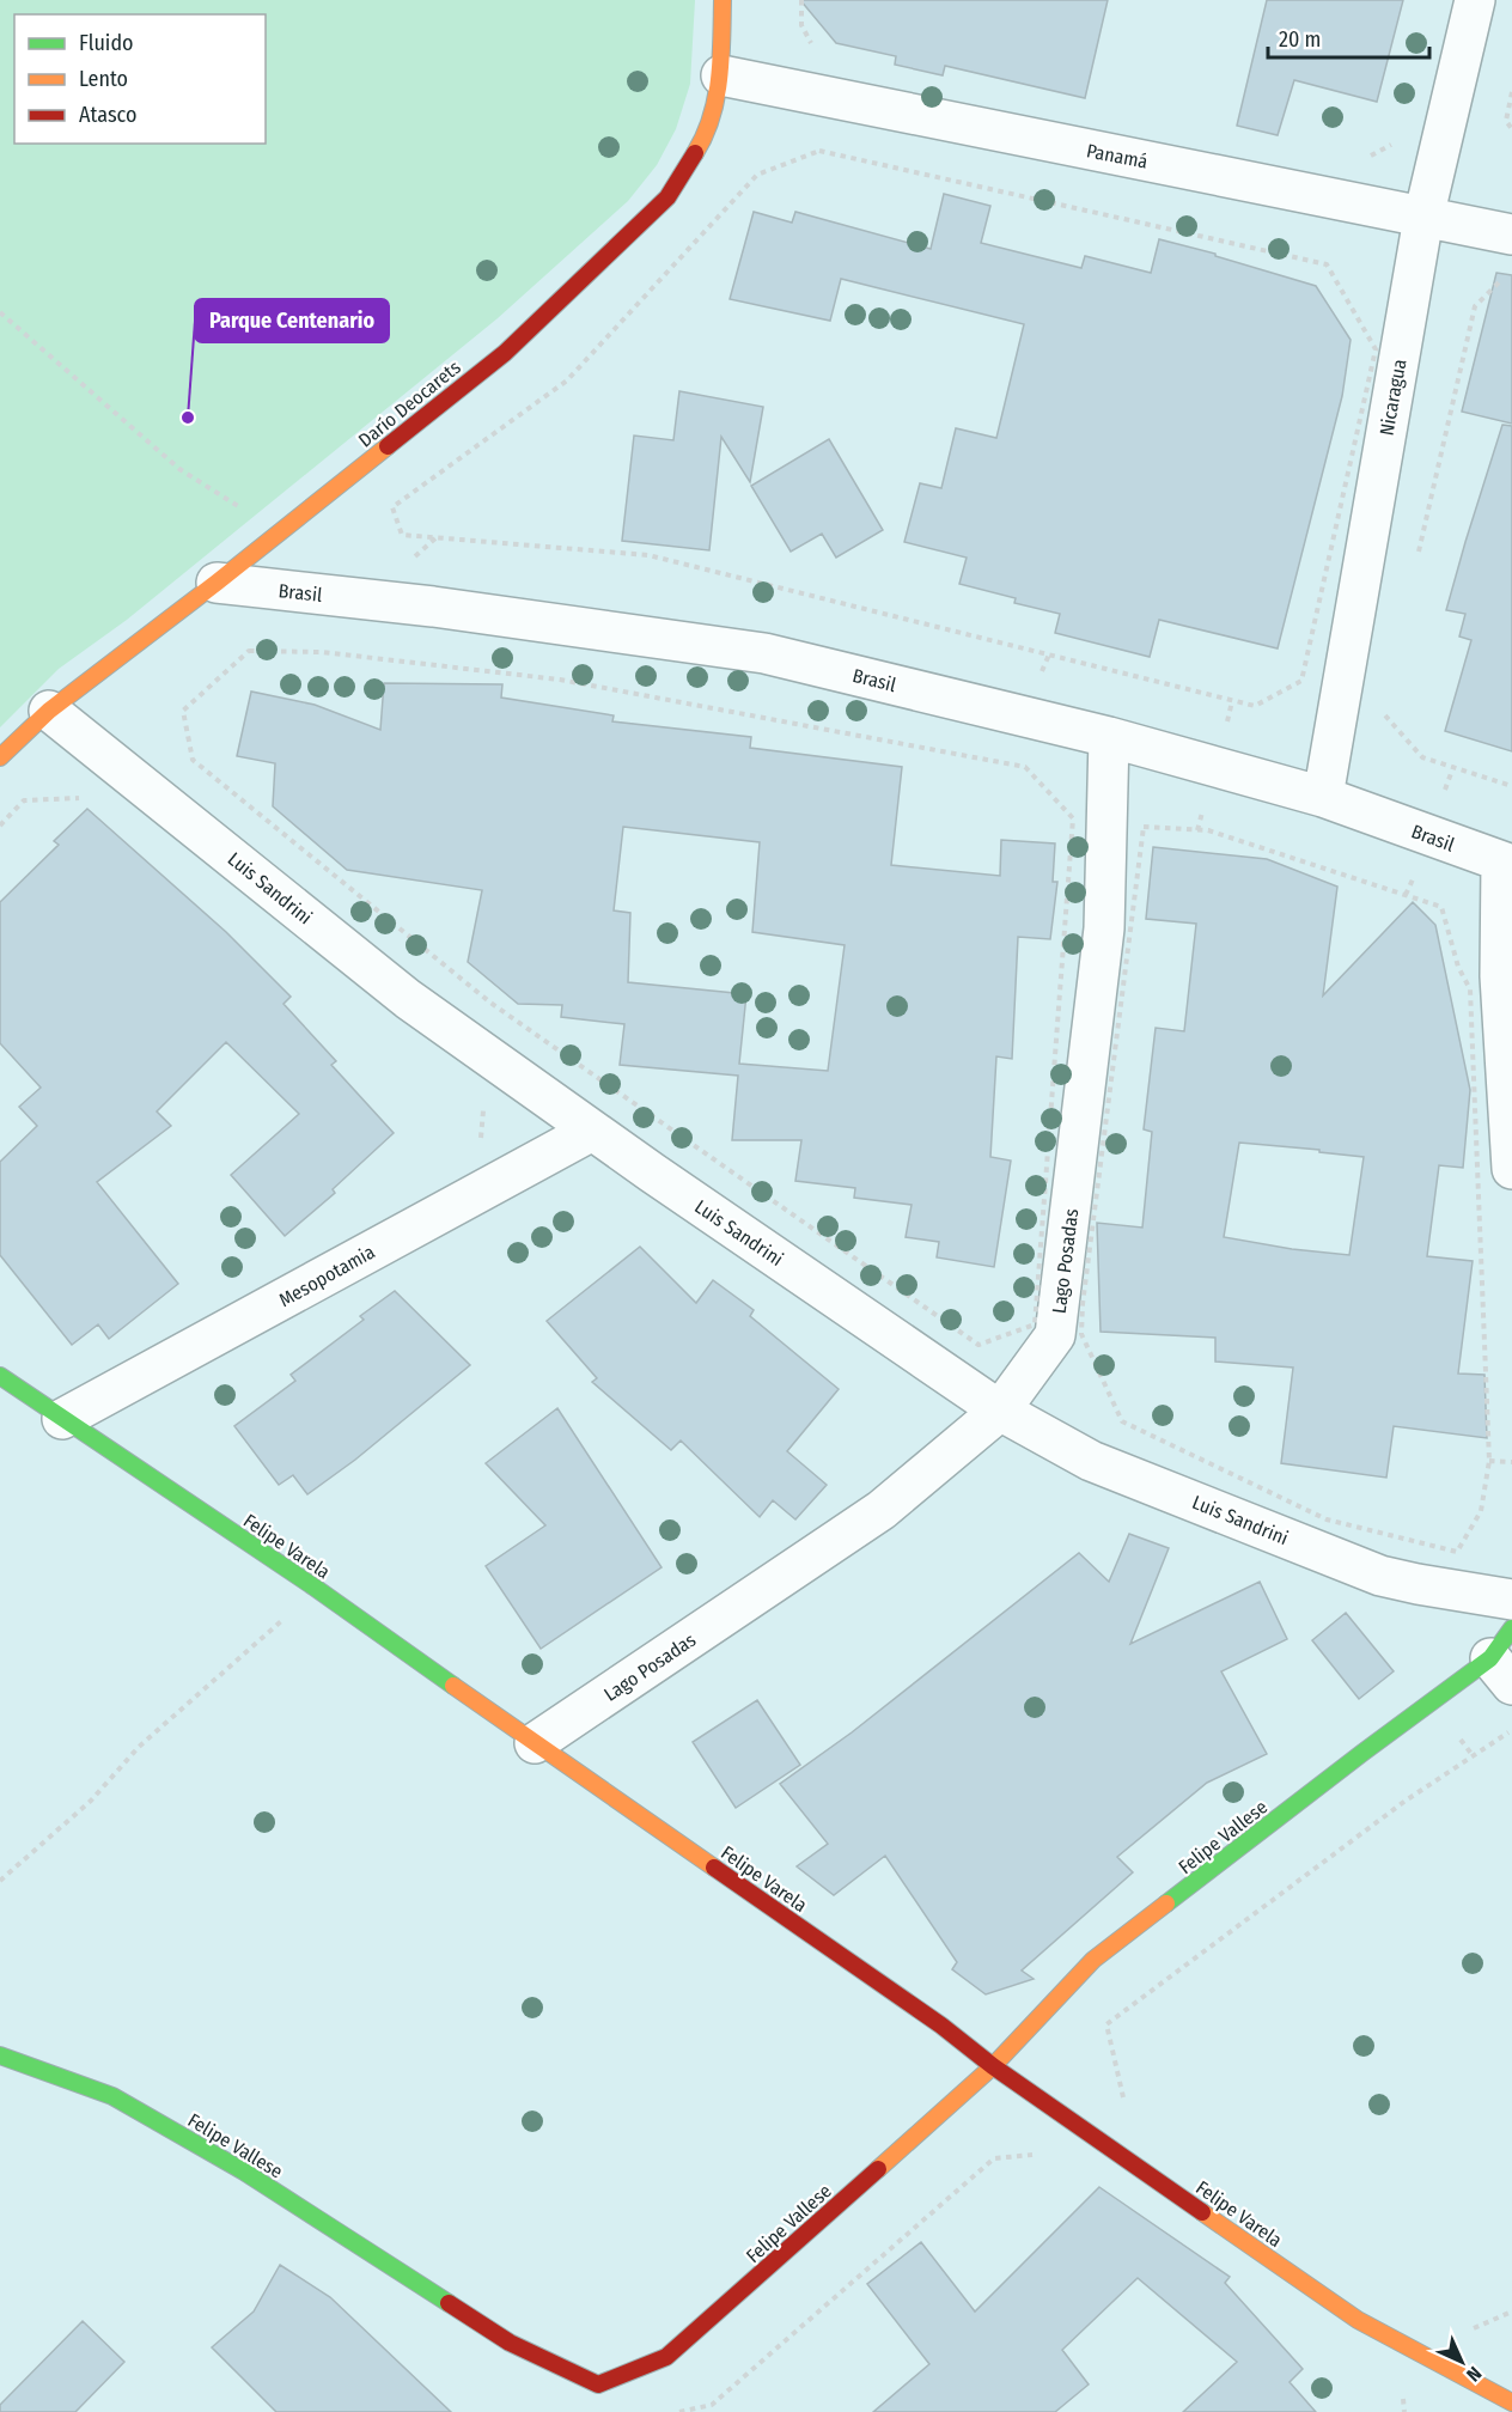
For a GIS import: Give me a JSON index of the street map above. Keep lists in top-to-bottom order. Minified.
{"streets":{"street":["Panamá","Nicaragua","Darío Deocarets","Brasil","Luis Sandrini","Lago Posadas","Mesopotamia","Felipe Varela","Felipe Vallese"]},"crossings":[["Panamá","Nicaragua"],["Panamá","Darío Deocarets"],["Nicaragua","Brasil"],["Darío Deocarets","Brasil"],["Darío Deocarets","Luis Sandrini"],["Brasil","Lago Posadas"],["Luis Sandrini","Lago Posadas"],["Luis Sandrini","Mesopotamia"],["Lago Posadas","Felipe Varela"],["Mesopotamia","Felipe Varela"],["Felipe Varela","Felipe Vallese"]],"places":["Parque Centenario"],"legend":["Fluido","Lento","Atasco"],"scale_bar":"20 m","north":"bottom right"}
